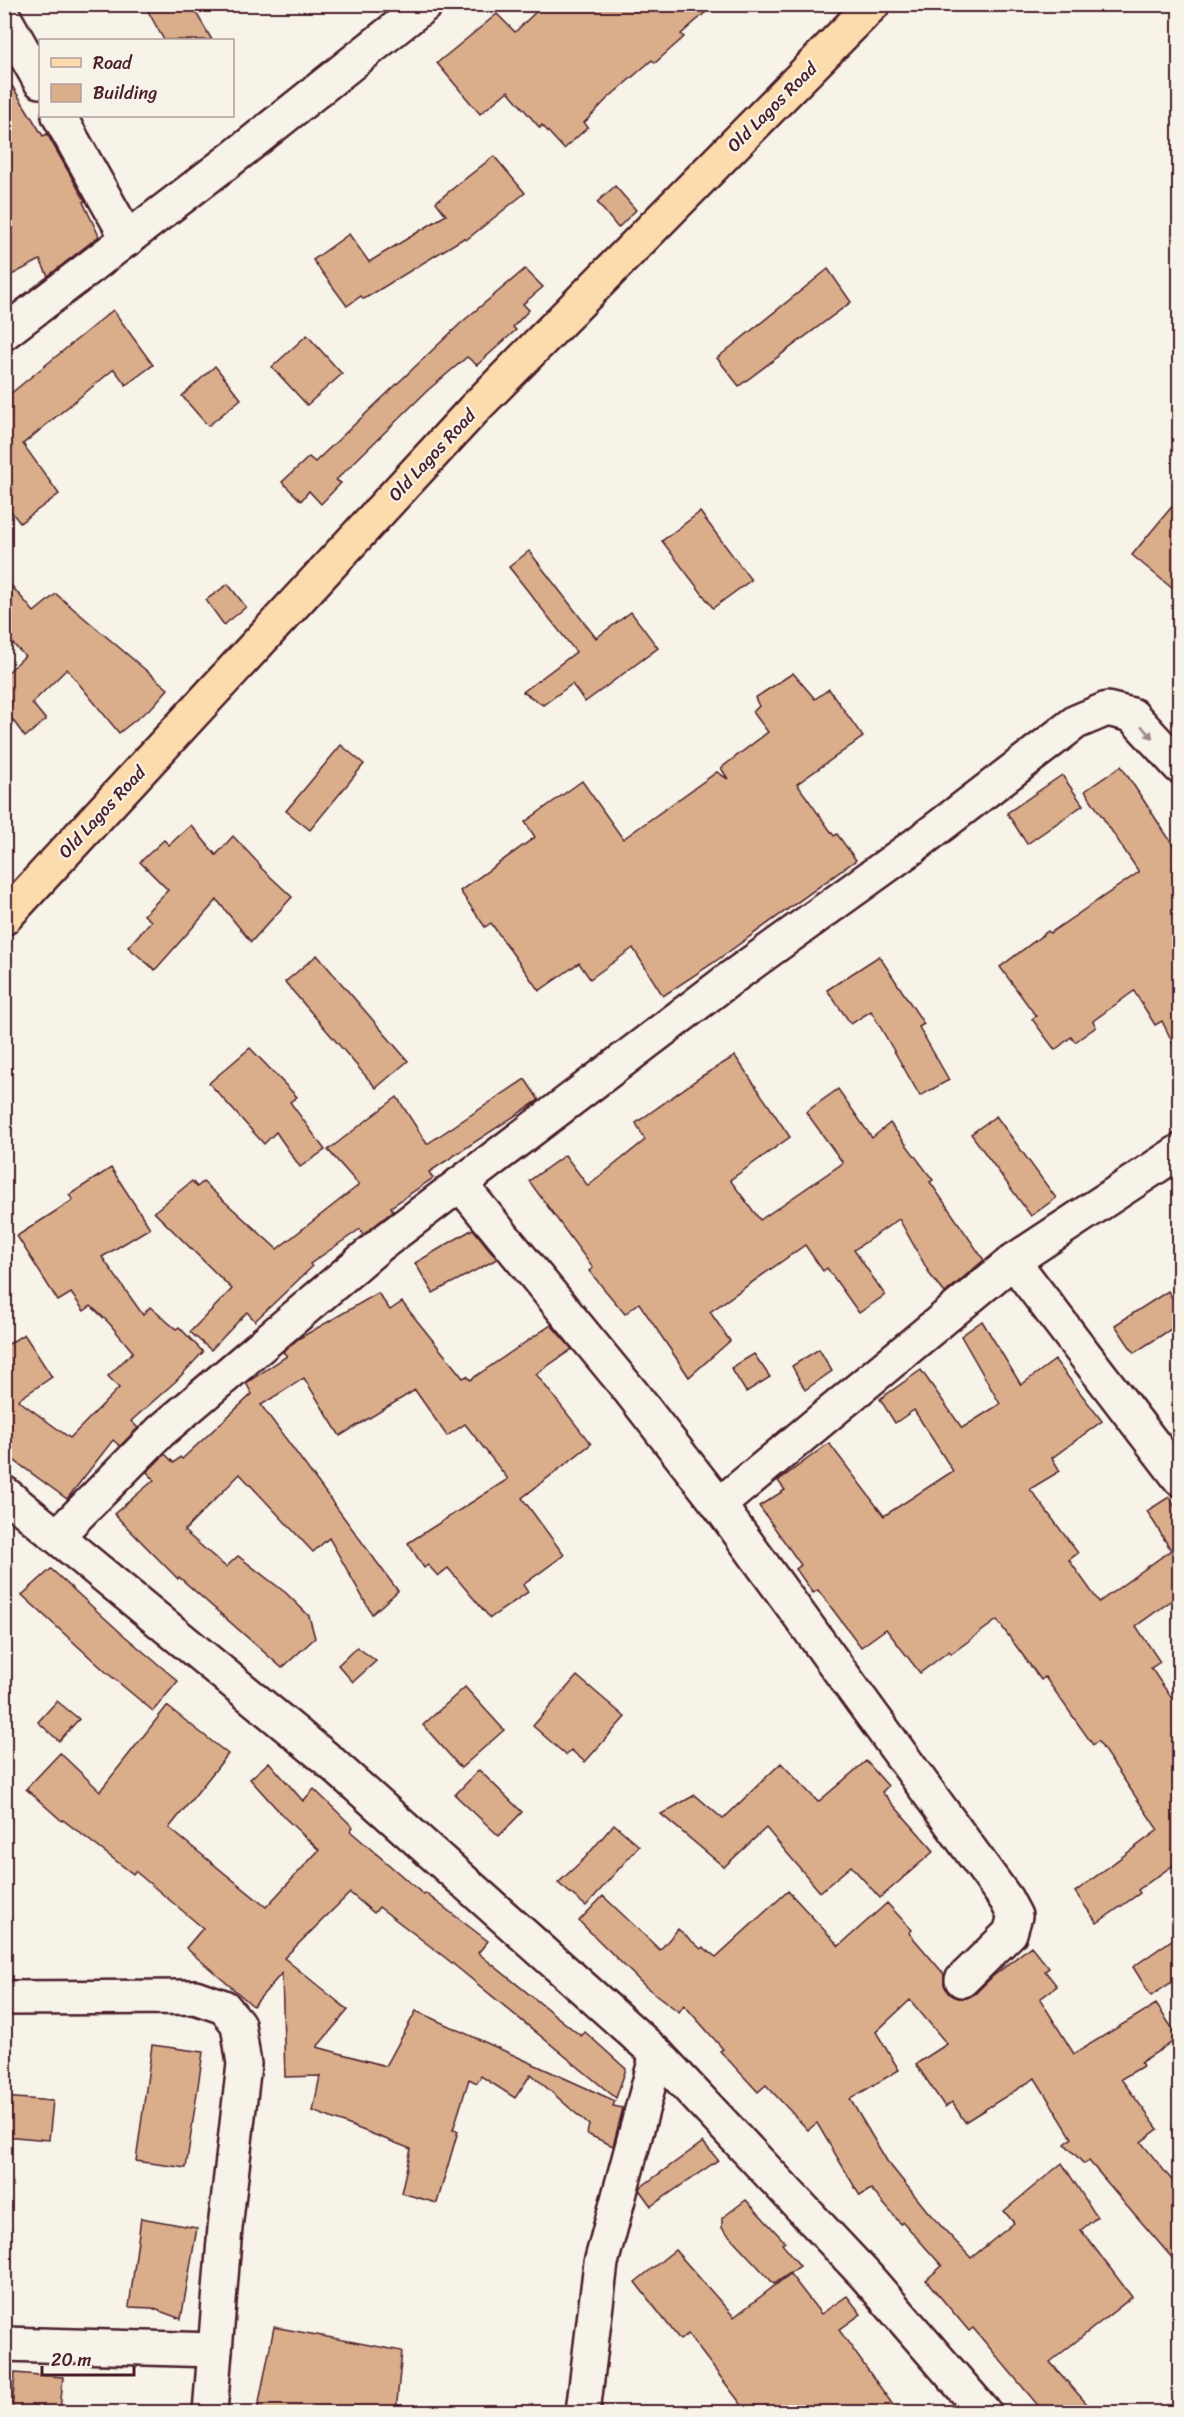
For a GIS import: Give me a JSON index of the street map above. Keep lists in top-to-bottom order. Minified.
{"streets":{"main road":["Old Lagos Road"]},"legend":["Road","Building"],"scale_bar":"20 m"}
